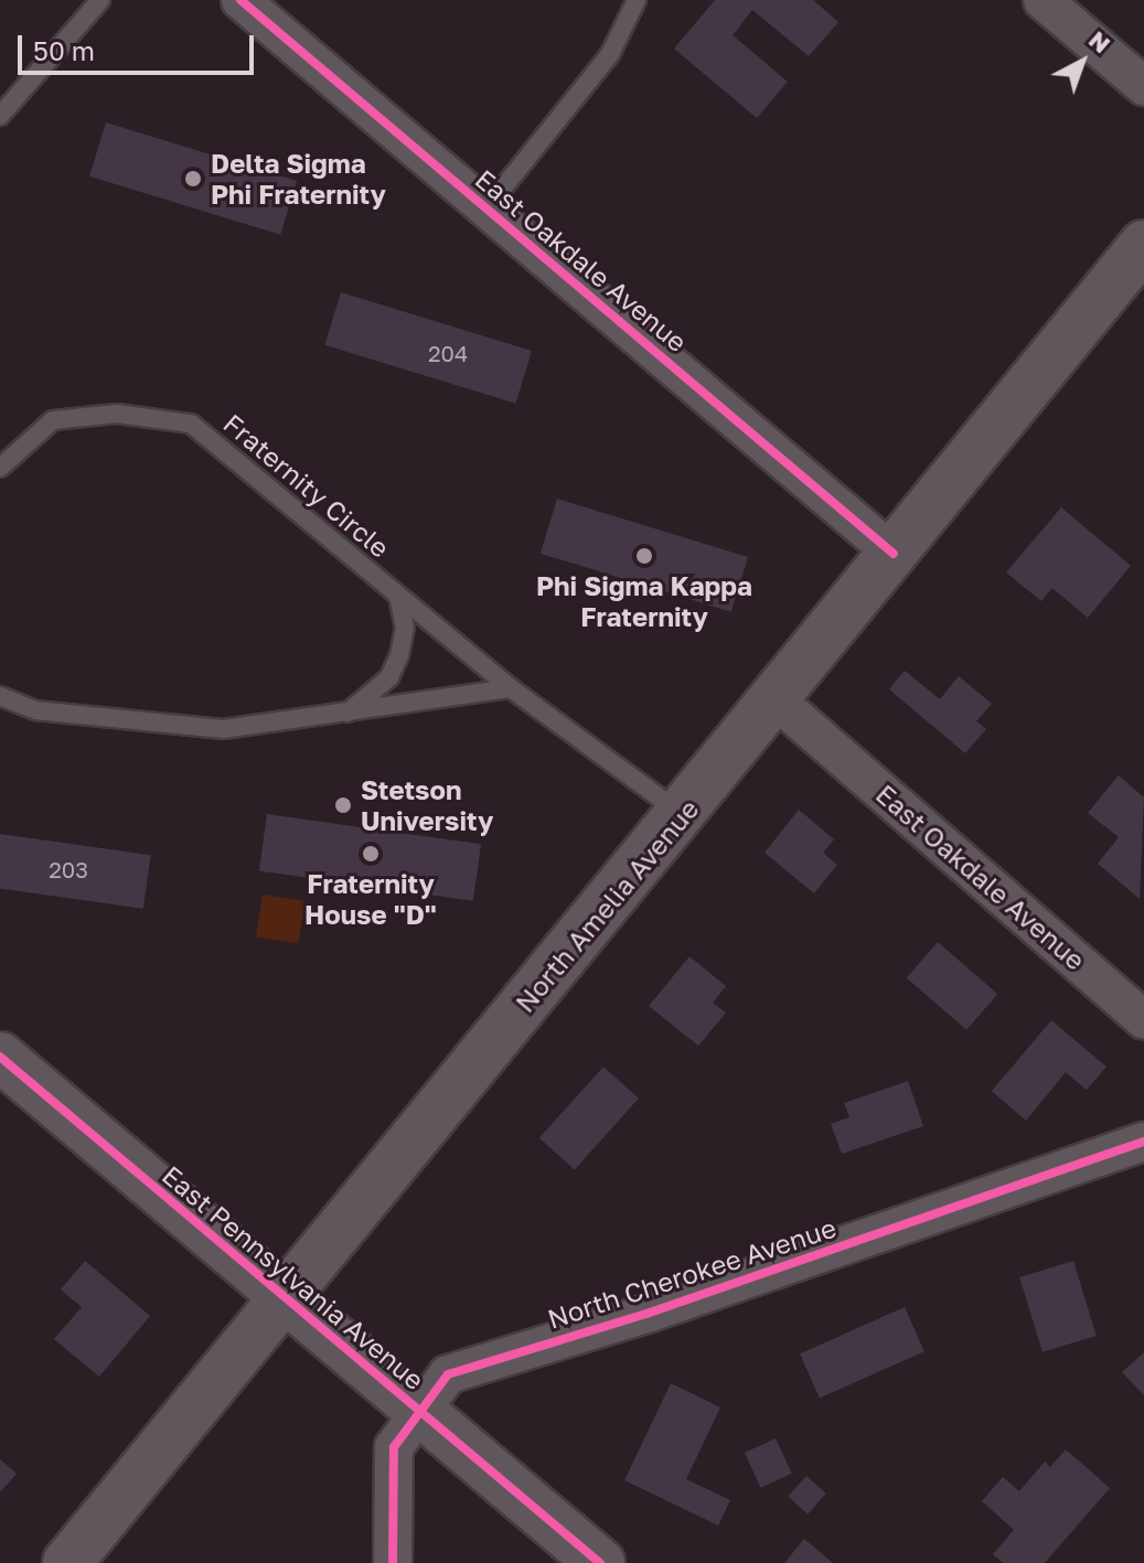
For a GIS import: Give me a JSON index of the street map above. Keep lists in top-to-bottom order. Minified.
{"streets":{"main road":["North Amelia Avenue","East Pennsylvania Avenue"],"street":["East Oakdale Avenue","North Cherokee Avenue"],"lane":["Fraternity Circle"]},"crossings":[["East Oakdale Avenue","North Amelia Avenue"],["Fraternity Circle","North Amelia Avenue"],["North Amelia Avenue","East Pennsylvania Avenue"],["North Cherokee Avenue","East Pennsylvania Avenue"]],"places":["Delta Sigma Phi Fraternity","Phi Sigma Kappa Fraternity","Stetson University","Fraternity House \"D\""],"house_numbers":["204","203"],"scale_bar":"50 m","north":"top right"}
